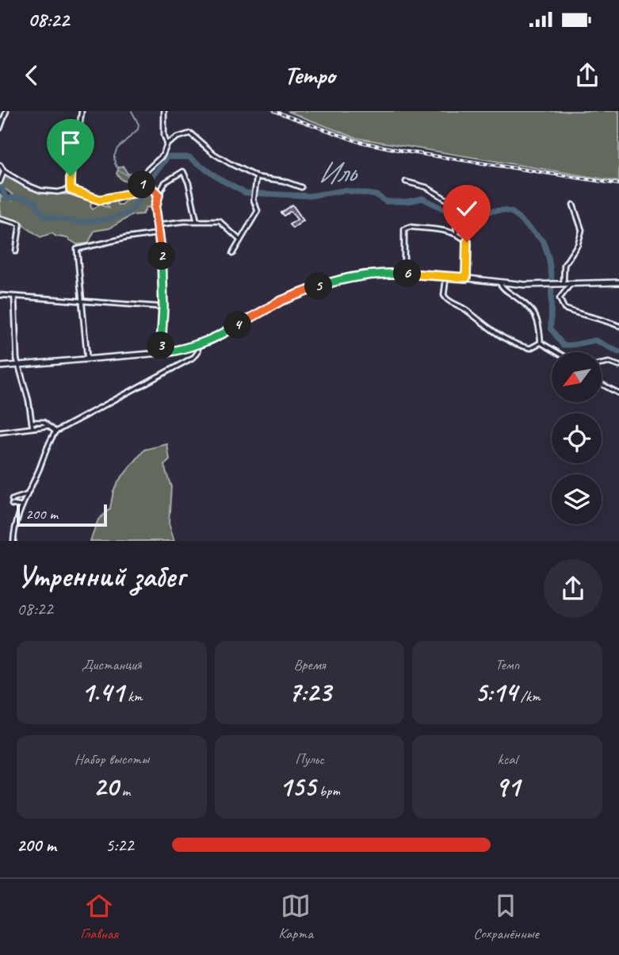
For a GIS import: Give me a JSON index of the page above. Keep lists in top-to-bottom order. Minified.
{"water":["Иль"],"scale_bar":"200 m","north":"bottom left","page":{"status":"08:22","header":"Tempo","pins":["1","2","6","5","4","3"],"scale":"200 m","heading":["Утренний забег","08:22"],"stats":[["Дистанция","1.41 km"],["Время","7:23"],["Темп","5:14 /km"],["Набор высоты","20 m"],["Пульс","155 bpm"],["kcal","91"]],"list":[{"name":"200 m","note":"5:22"}],"tabs":["Главная","Карта","Сохранённые"]}}
